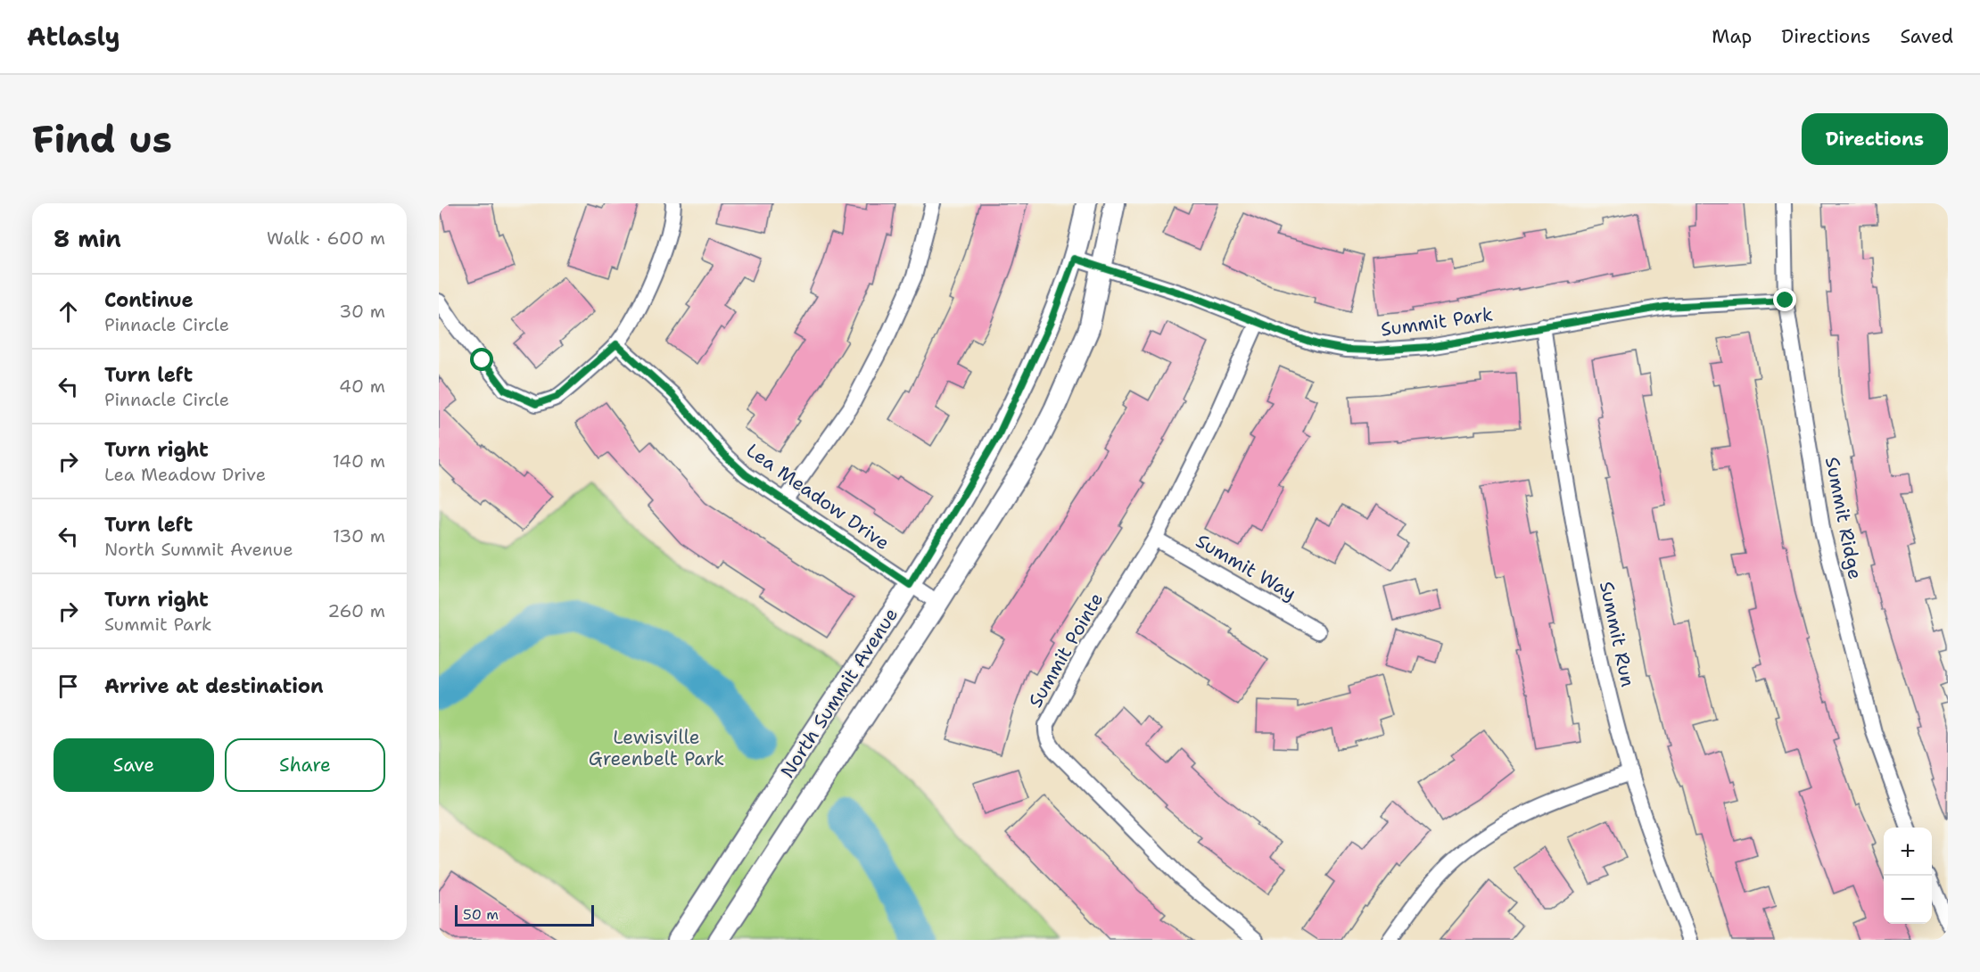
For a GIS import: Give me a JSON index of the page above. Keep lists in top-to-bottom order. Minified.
{"streets":{"main road":["North Summit Avenue"],"street":["Summit Park","Lea Meadow Drive","Summit Ridge","Summit Way","Summit Run","Summit Pointe"]},"crossings":[["Summit Park","Summit Ridge"],["Summit Park","Summit Run"],["Summit Park","Summit Pointe"],["Summit Park","North Summit Avenue"],["Lea Meadow Drive","North Summit Avenue"],["Summit Way","Summit Pointe"]],"parks":["Lewisville Greenbelt Park"],"scale_bar":"50 m","page":{"header":"Atlasly","nav":["Map","Directions","Saved"],"buttons":["Directions",["Save","Share"]],"title":"Find us","heading":["8 min","Walk · 600 m"],"list":[["Continue","Pinnacle Circle","30 m"],["Turn left","Pinnacle Circle","40 m"],["Turn right","Lea Meadow Drive","140 m"],["Turn left","North Summit Avenue","130 m"],["Turn right","Summit Park","260 m"],"Arrive at destination"],"map_buttons":["+","−"],"scale":"50 m"}}
